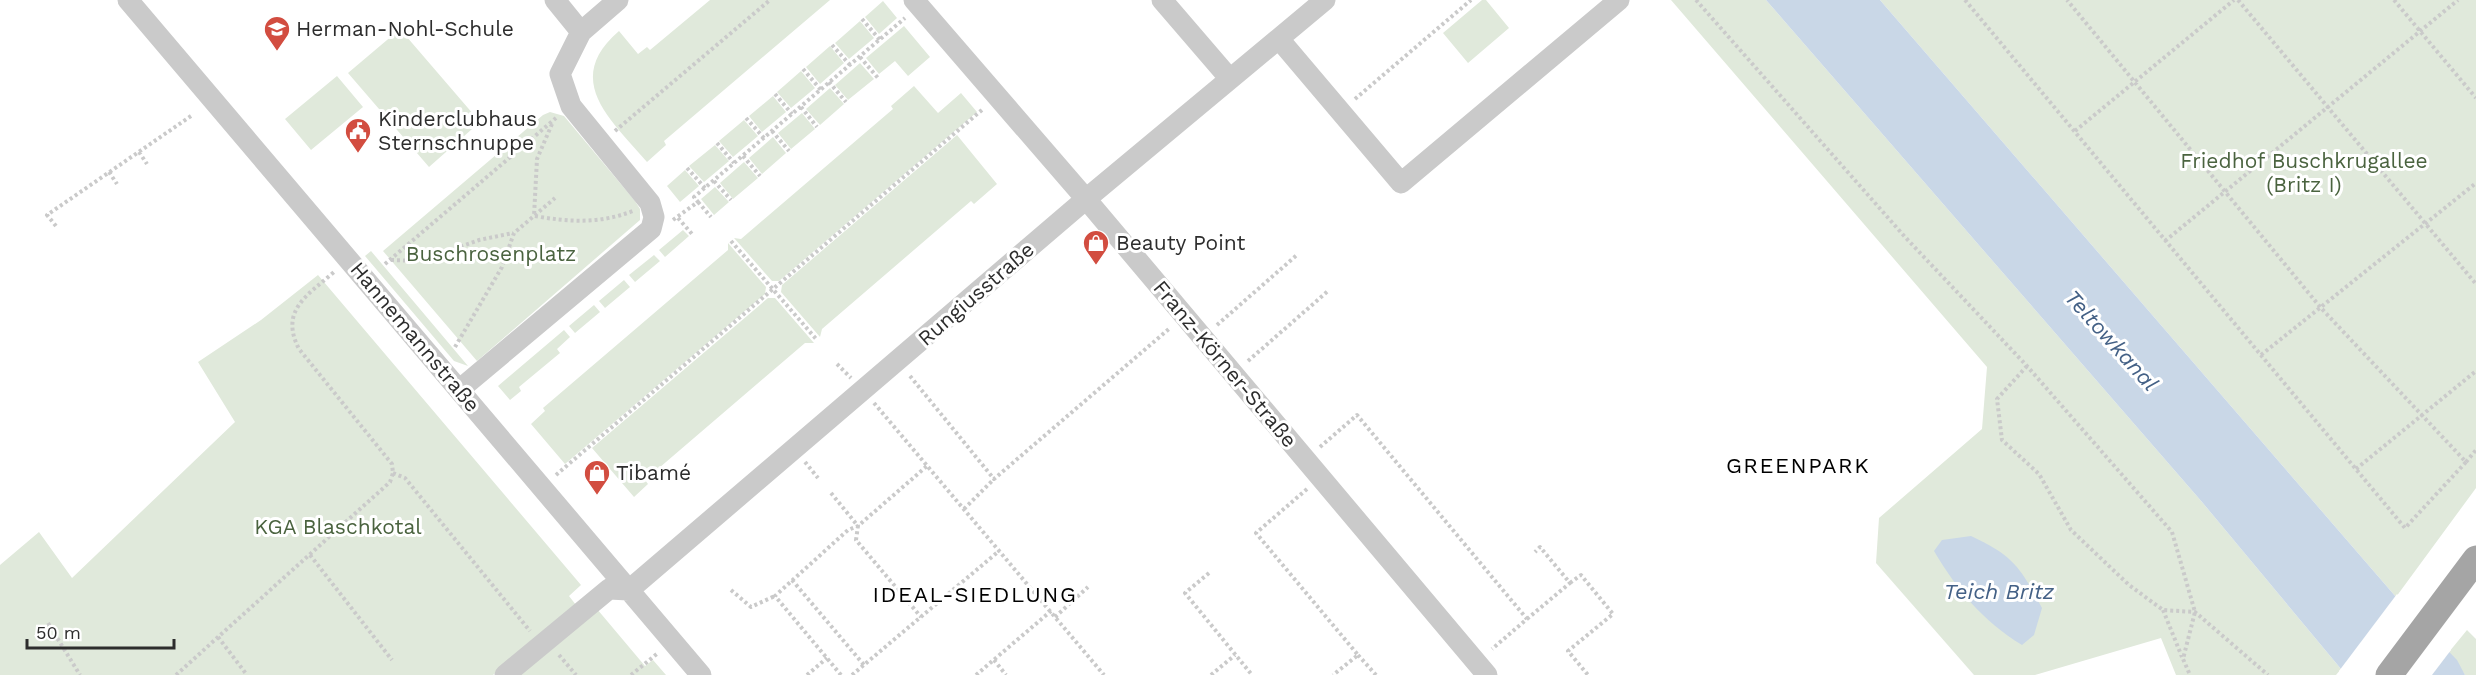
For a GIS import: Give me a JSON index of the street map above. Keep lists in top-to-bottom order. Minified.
{"streets":{"street":["Rungiusstraße","Hannemannstraße","Franz-Körner-Straße"]},"crossings":[["Rungiusstraße","Hannemannstraße"],["Rungiusstraße","Franz-Körner-Straße"]],"districts":["GREENPARK","IDEAL-SIEDLUNG"],"water":["Teltowkanal","Teich Britz"],"parks":["Friedhof Buschkrugallee (Britz I)","Buschrosenplatz","KGA Blaschkotal"],"places":{"school or university":["Herman-Nohl-Schule"],"public building":["Kinderclubhaus Sternschnuppe"],"shop":["Beauty Point","Tibamé"]},"scale_bar":"50 m"}
